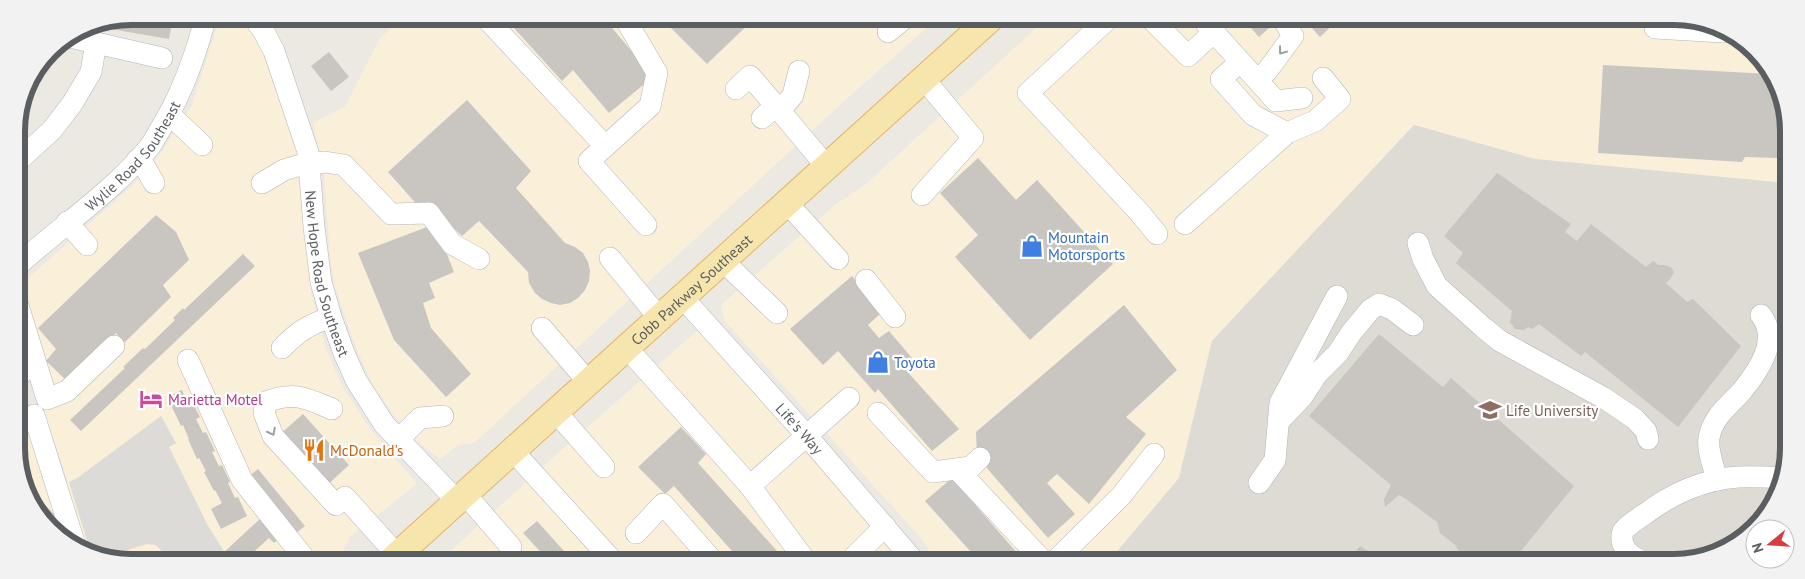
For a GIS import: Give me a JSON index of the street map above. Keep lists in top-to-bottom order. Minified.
{"streets":{"main road":["Cobb Parkway Southeast"],"street":["Wylie Road Southeast","New Hope Road Southeast","Life's Way"]},"crossings":[["New Hope Road Southeast","Cobb Parkway Southeast"],["Cobb Parkway Southeast","Life's Way"]],"places":{"shop":["Mountain Motorsports","Toyota"],"hotel":["Marietta Motel"],"school or university":["Life University"],"restaurant":["McDonald's"]},"north":"left"}
